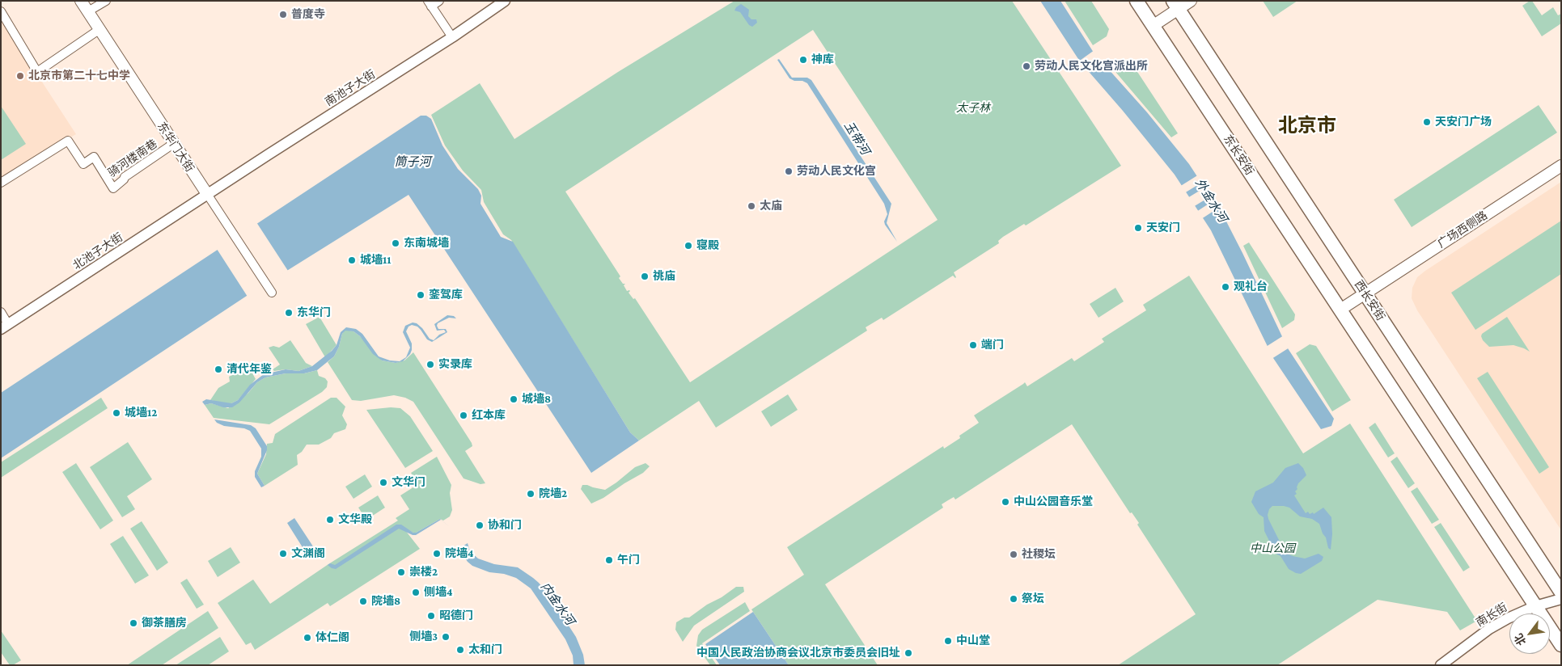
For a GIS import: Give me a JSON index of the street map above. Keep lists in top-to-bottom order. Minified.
{"streets":{"highway":["东长安街","西长安街"],"main road":["东华门大街","广场西侧路"],"street":["南池子大街","骑河楼南巷","北池子大街","南长街"]},"crossings":[["南池子大街","东华门大街"],["南池子大街","北池子大街"],["东华门大街","骑河楼南巷"],["东华门大街","北池子大街"],["东长安街","广场西侧路"],["广场西侧路","西长安街"]],"districts":["北京市"],"water":["玉带河","筒子河","外金水河","内金水河"],"parks":["太子林","中山公园"],"places":["普度寺","神库","劳动人民文化宫派出所","北京市第二十七中学","天安门广场","劳动人民文化宫","太庙","天安门","东南城墙","寝殿","城墙11","祧庙","观礼台","銮驾库","东华门","端门","实录库","清代年鉴","城墙8","城墙12","红本库","文华门","院墙2","中山公园音乐堂","文华殿","协和门","文渊阁","院墙4","社稷坛","午门","崇楼2","侧墙4","祭坛","院墙8","昭德门","御茶膳房","侧墙3","体仁阁","中山堂","太和门","中国人民政治协商会议北京市委员会旧址"],"north":"bottom left"}
